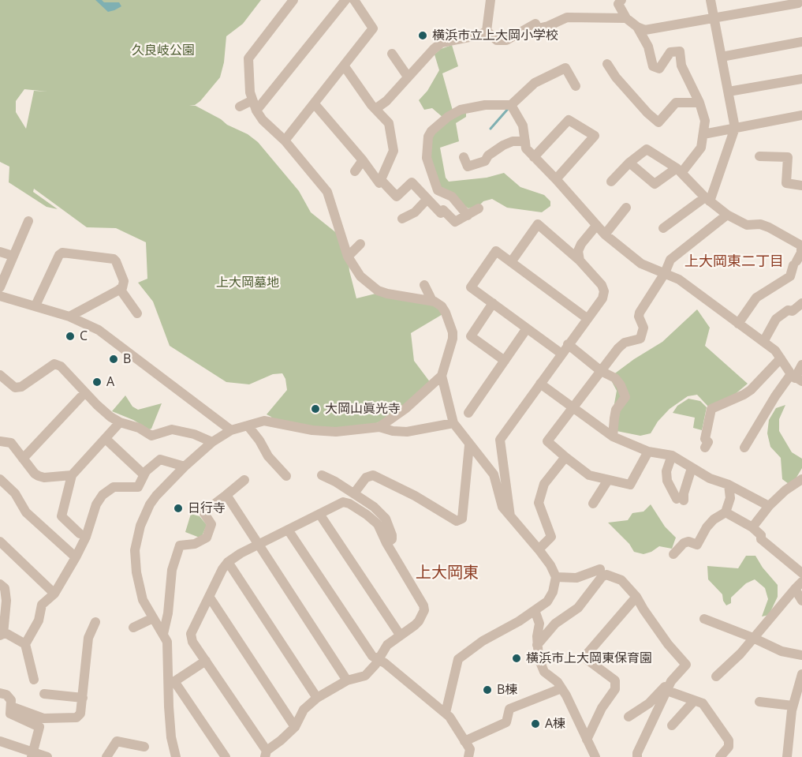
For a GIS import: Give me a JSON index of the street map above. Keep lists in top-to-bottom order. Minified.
{"districts":["上大岡東二丁目","上大岡東"],"parks":["久良岐公園","上大岡墓地"],"places":["横浜市立上大岡小学校","C","B","A","大岡山眞光寺","日行寺","横浜市上大岡東保育園","B棟","A棟"]}
